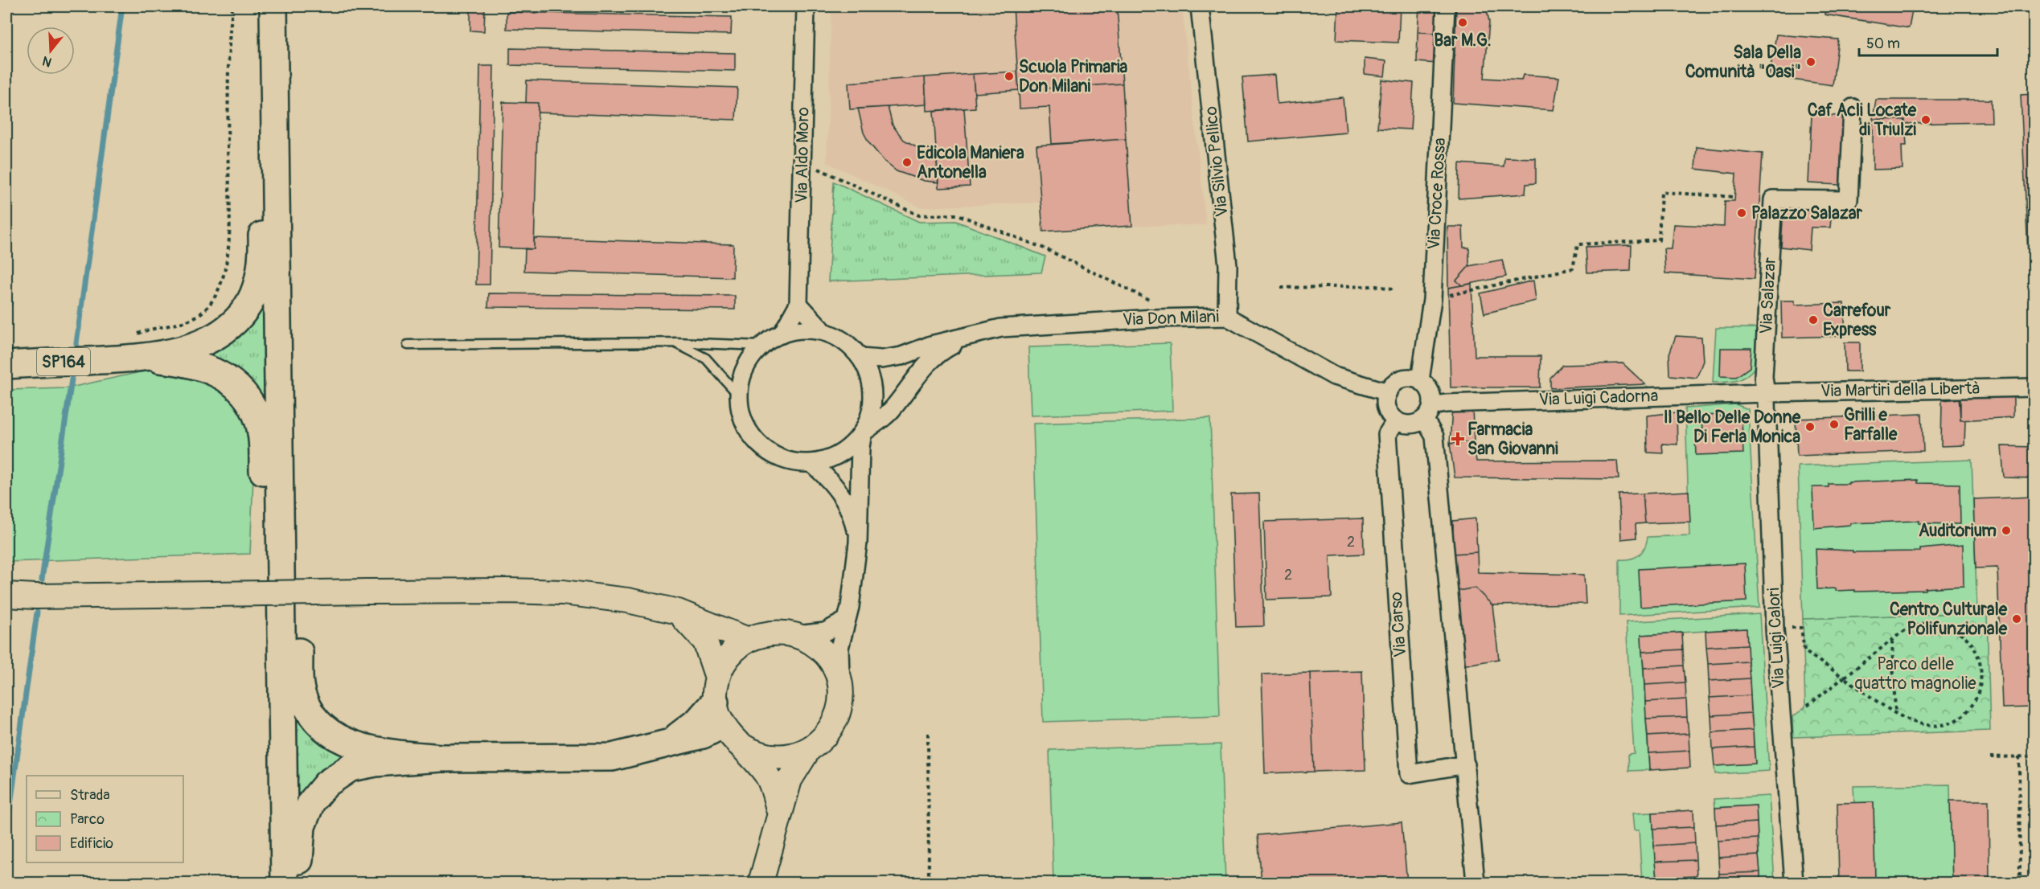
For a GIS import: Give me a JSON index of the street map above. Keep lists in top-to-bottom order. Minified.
{"streets":{"highway":["SP164"],"street":["Via Aldo Moro","Via Silvio Pellico","Via Croce Rossa","Via Salazar","Via Don Milani","Via Martiri della Libertà","Via Luigi Cadorna","Via Carso","Via Luigi Calori"]},"crossings":[["Via Aldo Moro","Via Don Milani"],["Via Silvio Pellico","Via Don Milani"],["Via Croce Rossa","Via Don Milani"],["Via Croce Rossa","Via Luigi Cadorna"],["Via Croce Rossa","Via Carso"],["Via Salazar","Via Martiri della Libertà"],["Via Salazar","Via Luigi Cadorna"],["Via Salazar","Via Luigi Calori"],["Via Don Milani","Via Luigi Cadorna"],["Via Don Milani","Via Carso"],["Via Martiri della Libertà","Via Luigi Cadorna"],["Via Martiri della Libertà","Via Luigi Calori"],["Via Luigi Cadorna","Via Carso"],["Via Luigi Cadorna","Via Luigi Calori"]],"parks":["Parco delle quattro magnolie"],"places":{"other":["Bar M.G.","Sala Della Comunità \"Oasi\"","Scuola Primaria Don Milani","Caf Acli Locate di Triulzi","Edicola Maniera Antonella","Palazzo Salazar","Carrefour Express","Grilli e Farfalle","Il Bello Delle Donne Di Ferla Monica","Auditorium","Centro Culturale Polifunzionale"],"health":["Farmacia San Giovanni"]},"house_numbers":["2","2"],"legend":["Strada","Parco","Edificio"],"scale_bar":"50 m","north":"bottom"}
